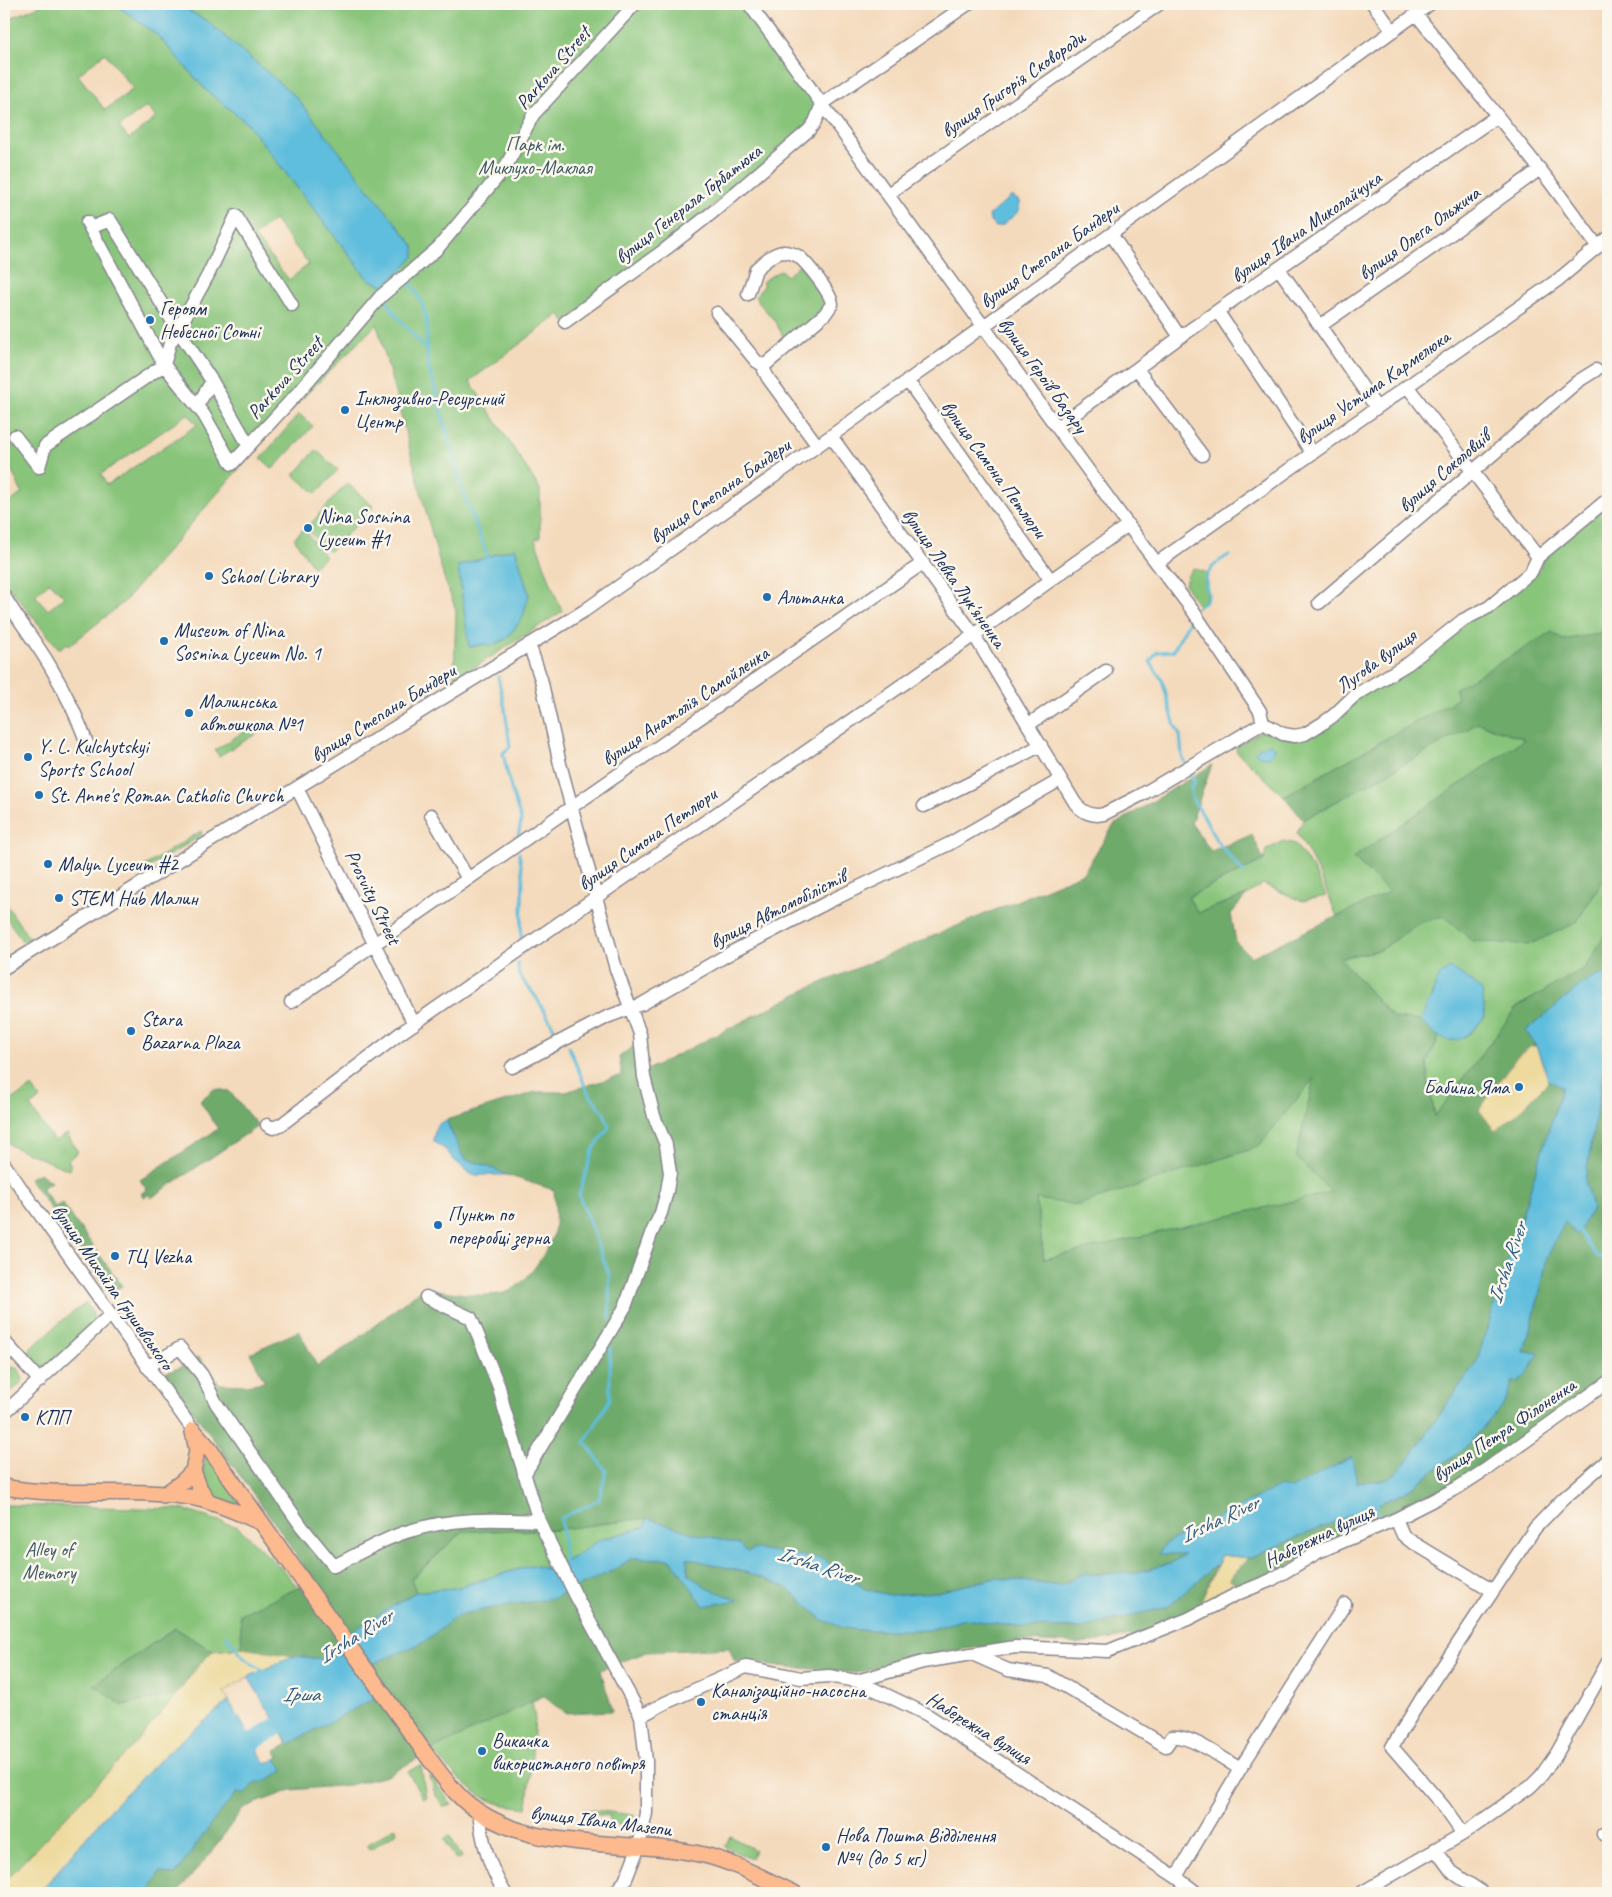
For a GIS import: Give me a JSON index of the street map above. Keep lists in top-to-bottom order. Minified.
{"streets":{"main road":["вулиця Івана Мазепи"],"street":["Parkova Street","вулиця Григорія Сковороди","вулиця Генерала Горбатюка","вулиця Івана Миколайчука","вулиця Олега Ольжича","вулиця Степана Бандери","вулиця Героїв Базару","вулиця Устима Кармелюка","вулиця Симона Петлюри","вулиця Соколовців","вулиця Левка Лук'яненка","Лугова вулиця","вулиця Анатолія Самойленка","Prosvity Street","вулиця Автомобілістів","вулиця Михайла Грушевського","вулиця Петра Філоненка","Набережна вулиця"]},"crossings":[["вулиця Григорія Сковороди","вулиця Героїв Базару"],["вулиця Генерала Горбатюка","вулиця Героїв Базару"],["вулиця Івана Миколайчука","вулиця Героїв Базару"],["вулиця Степана Бандери","вулиця Героїв Базару"],["вулиця Степана Бандери","вулиця Симона Петлюри"],["вулиця Степана Бандери","вулиця Левка Лук'яненка"],["вулиця Степана Бандери","Prosvity Street"],["вулиця Героїв Базару","вулиця Устима Кармелюка"],["вулиця Героїв Базару","вулиця Симона Петлюри"],["вулиця Героїв Базару","вулиця Левка Лук'яненка"],["вулиця Героїв Базару","Лугова вулиця"],["вулиця Симона Петлюри","вулиця Левка Лук'яненка"],["вулиця Симона Петлюри","Prosvity Street"],["вулиця Левка Лук'яненка","Лугова вулиця"],["вулиця Левка Лук'яненка","вулиця Анатолія Самойленка"],["вулиця Левка Лук'яненка","вулиця Автомобілістів"],["вулиця Анатолія Самойленка","Prosvity Street"],["вулиця Михайла Грушевського","вулиця Івана Мазепи"],["вулиця Петра Філоненка","Набережна вулиця"]],"water":["Irsha River","Ірша"],"parks":["Парк ім. Миклухо-Маклая","Alley of Memory"],"places":["Героям Небесної Сотні","Інклюзивно-Ресурсний Центр","Nina Sosnina Lyceum #1","School Library","Альтанка","Museum of Nina Sosnina Lyceum No. 1","Малинська автошкола №1","Y. L. Kulchytskyi Sports School","St. Anne's Roman Catholic Church","Malyn Lyceum #2","STEM Hub Малин","Stara Bazarna Plaza","Бабина Яма","Пункт по переробці зерна","ТЦ Vezha","КПП","Каналізаційно-насосна станція","Викачка використаного повітря","Нова Пошта Відділення №4 (до 5 кг)"]}
